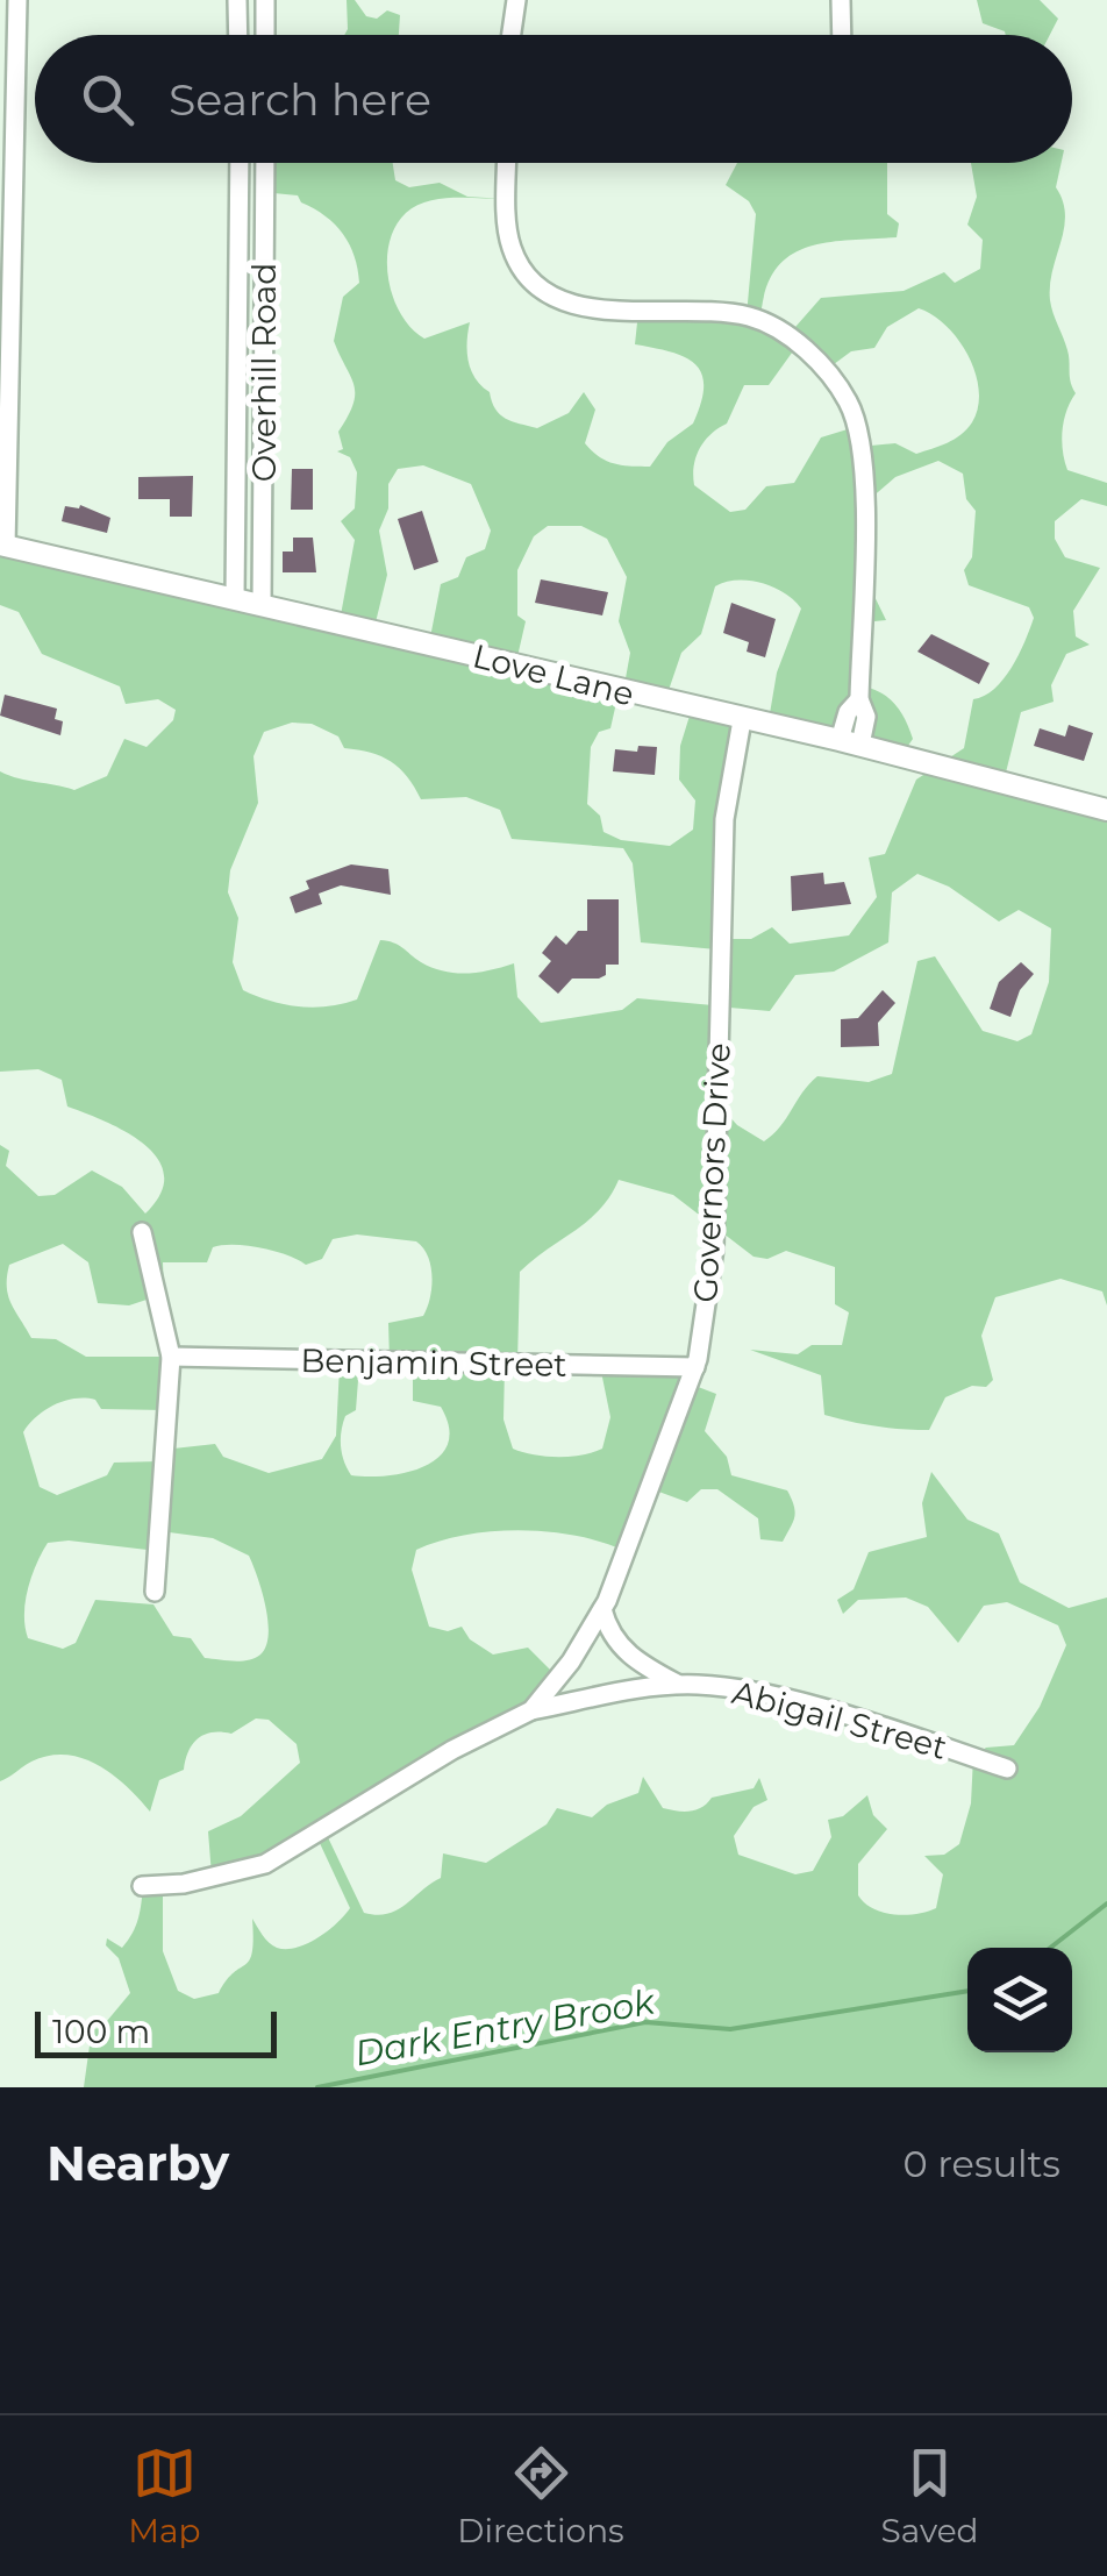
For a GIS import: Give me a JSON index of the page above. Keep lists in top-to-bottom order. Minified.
{"streets":{"street":["Overhill Road","Love Lane","Governors Drive","Benjamin Street","Abigail Street"]},"crossings":[["Overhill Road","Love Lane"],["Love Lane","Governors Drive"],["Governors Drive","Benjamin Street"],["Governors Drive","Abigail Street"]],"water":["Dark Entry Brook"],"scale_bar":"100 m","page":{"search":"Search here","scale":"100 m","heading":["Nearby","0 results"],"nav":["Map","Directions","Saved"]}}
